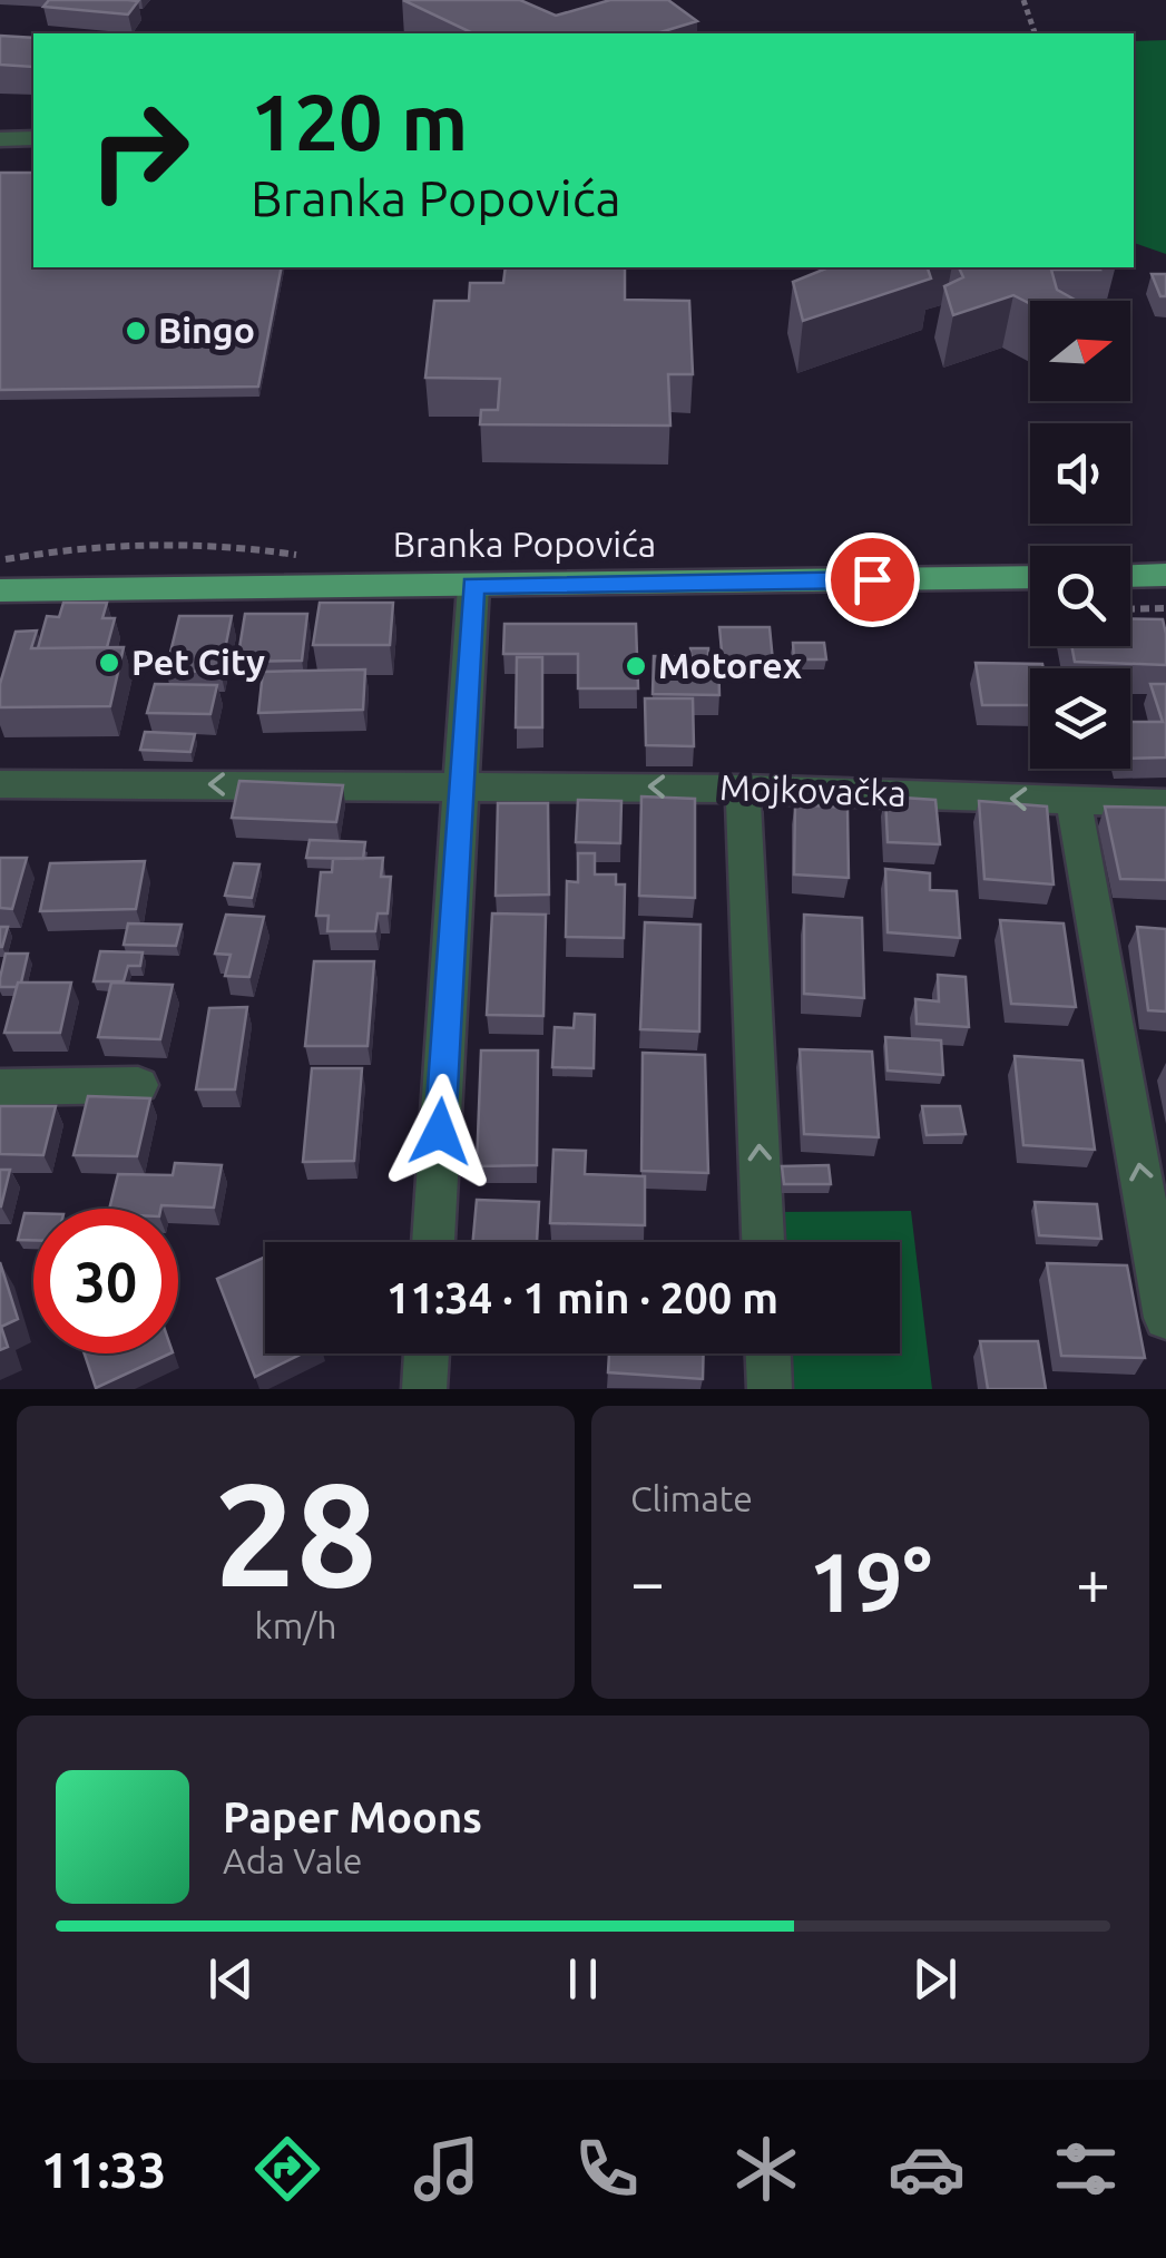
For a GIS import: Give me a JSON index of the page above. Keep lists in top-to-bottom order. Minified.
{"streets":{"main road":["Branka Popovića"],"street":["Mojkovačka"]},"one_way":["Mojkovačka"],"places":["Bingo","Pet City","Motorex"],"north":"right","page":{"turn":["120 m","Branka Popovića"],"limit":"30","trip":"11:34 · 1 min · 200 m","tile":[["28","km/h"],"Climate"],"heat":["−","19°","+"],"song":["Paper Moons","Ada Vale"],"tabs":"11:33"}}
